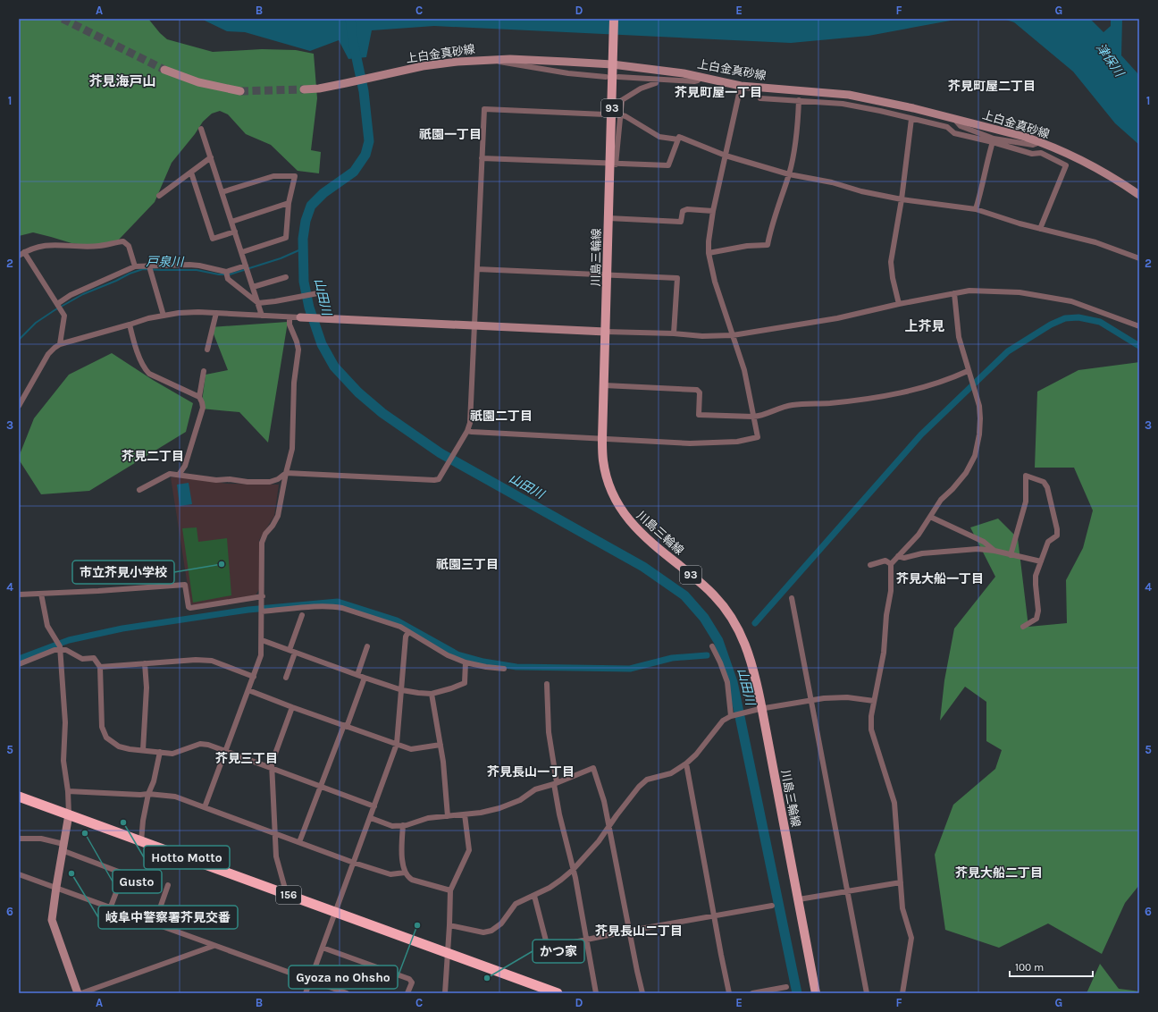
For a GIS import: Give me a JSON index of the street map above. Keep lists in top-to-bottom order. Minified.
{"streets":{"highway":["156"],"main road":["上白金真砂線","93","川島三輪線"]},"crossings":[["上白金真砂線","川島三輪線"]],"districts":["芥見海戸山","芥見町屋二丁目","芥見町屋一丁目","祇園一丁目","上芥見","祇園二丁目","芥見二丁目","祇園三丁目","芥見大船一丁目","芥見三丁目","芥見長山一丁目","芥見大船二丁目","芥見長山二丁目"],"water":["津保川","戸泉川","山田川"],"places":["市立芥見小学校","Hotto Motto","Gusto","岐阜中警察署芥見交番","Gyoza no Ohsho","かつ家"],"scale_bar":"100 m","grid":{"columns":["A","B","C","D","E","F","G"],"rows":["1","2","3","4","5","6"]}}
